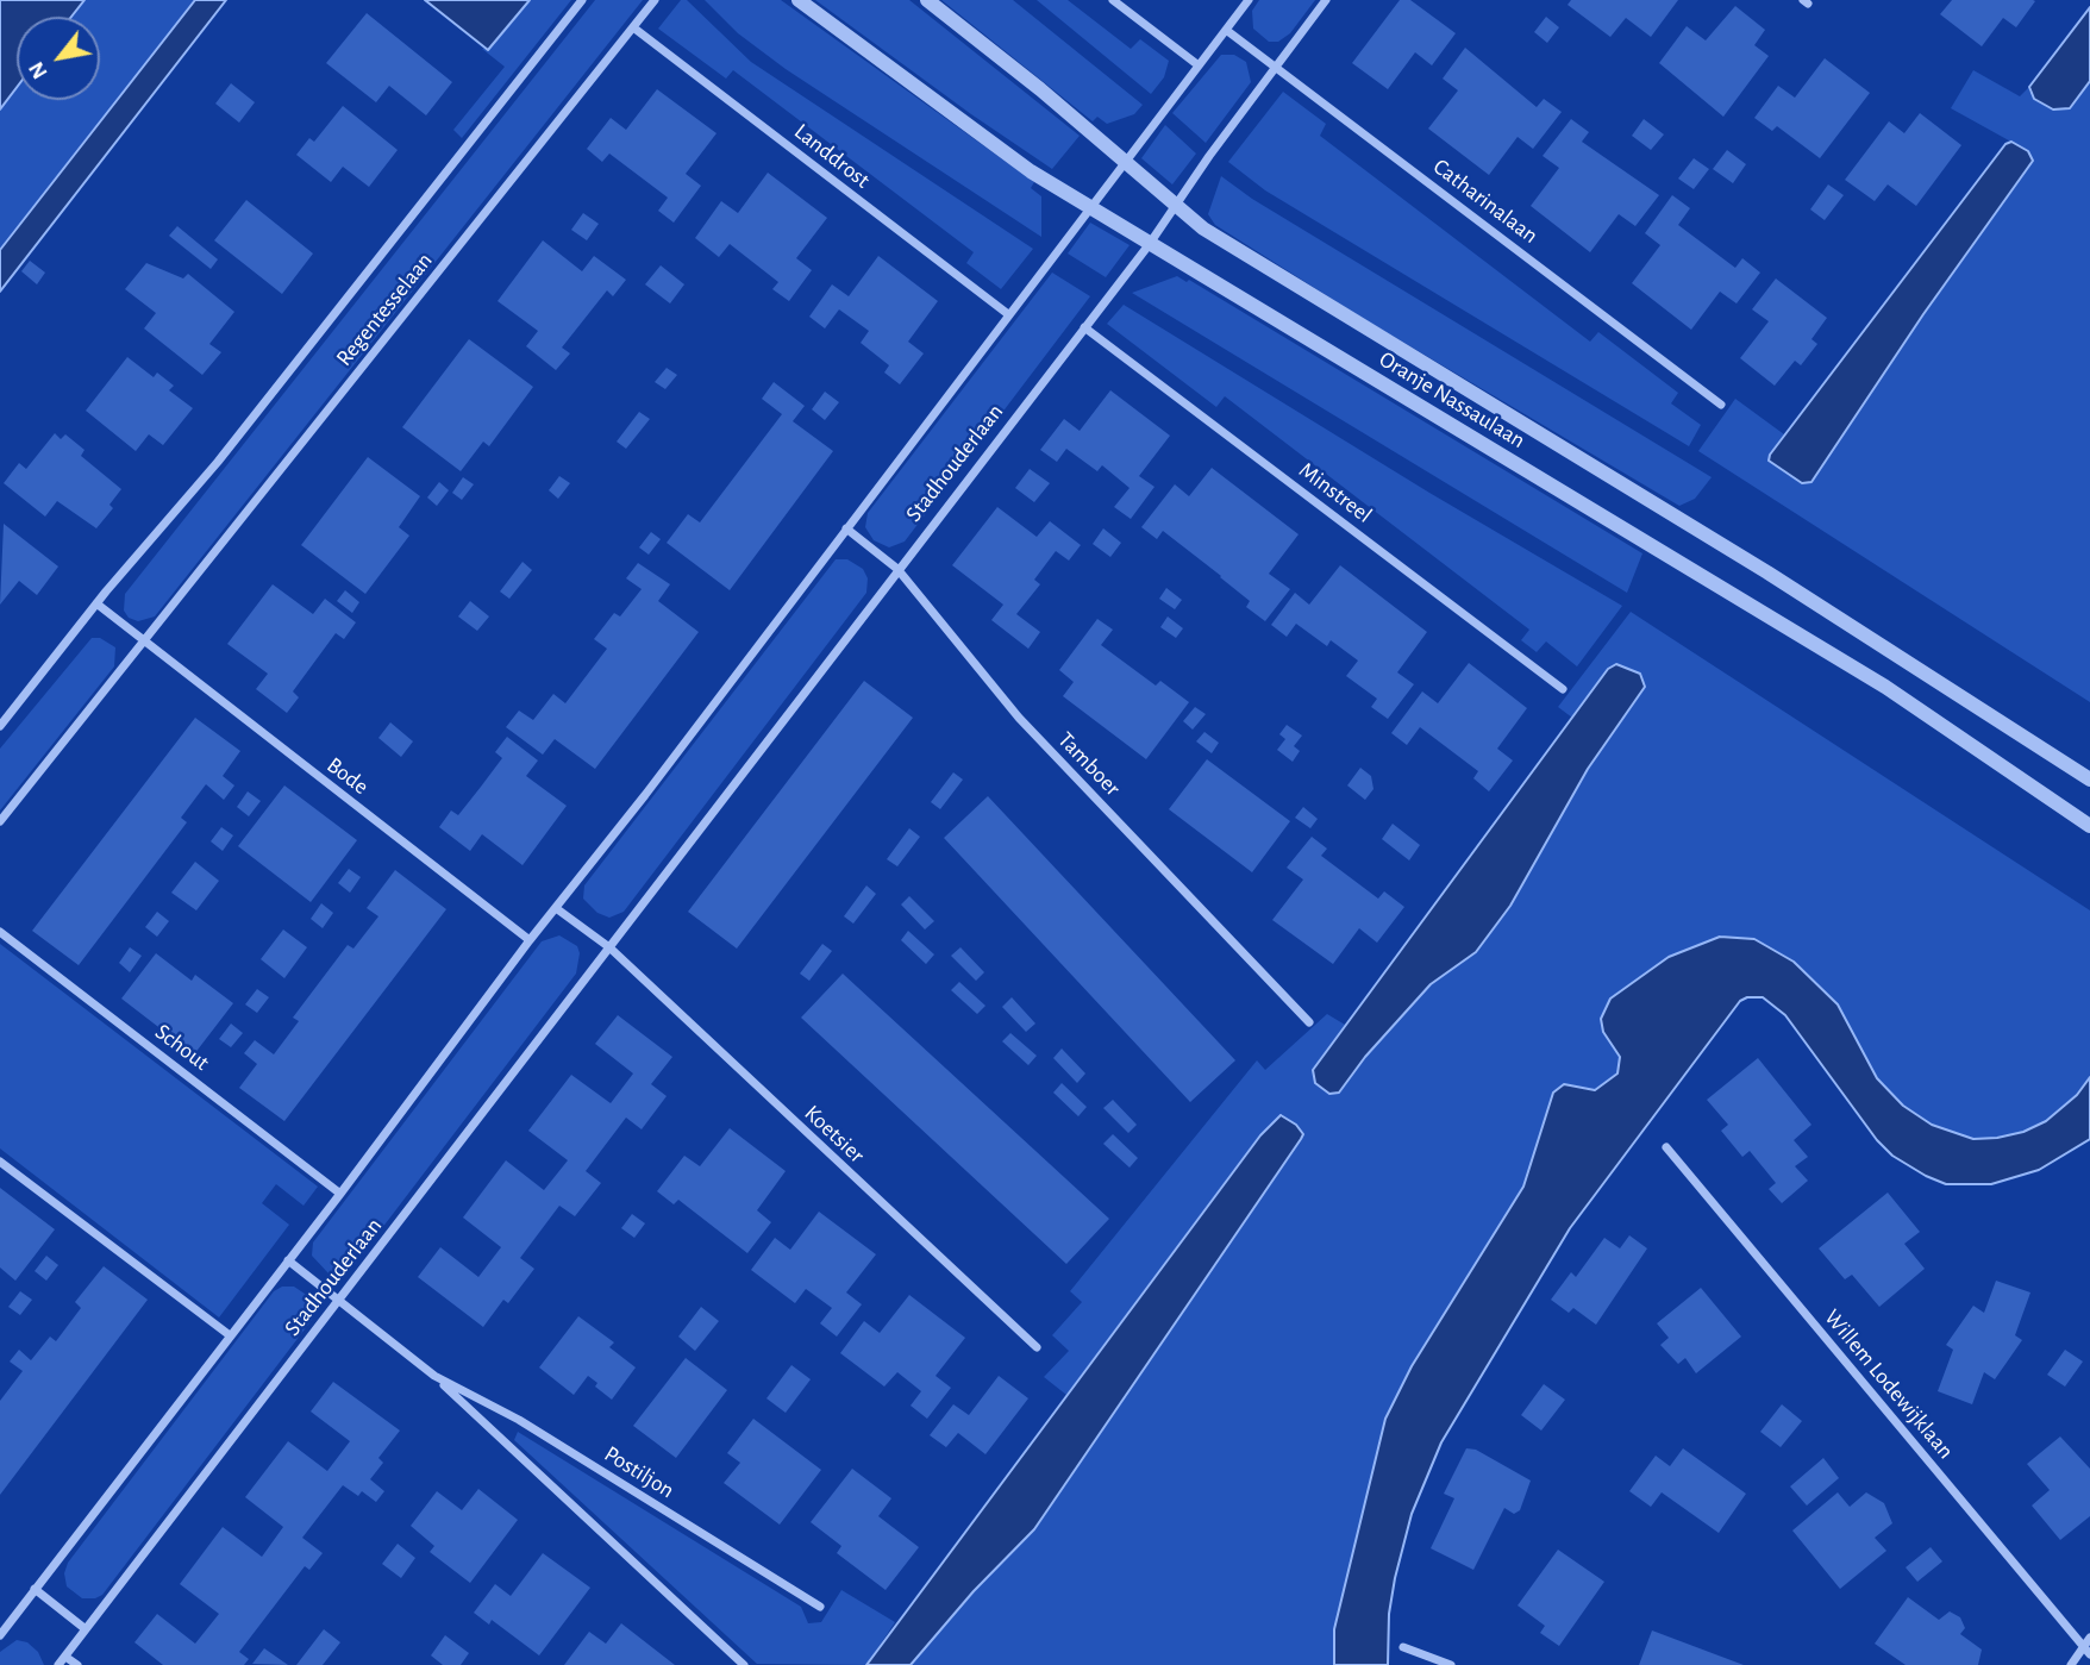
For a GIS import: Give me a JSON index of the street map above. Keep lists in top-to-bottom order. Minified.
{"streets":{"street":["Landdrost","Catharinalaan","Regentesselaan","Oranje Nassaulaan","Stadhouderlaan","Minstreel","Tamboer","Bode","Schout","Koetsier","Willem Lodewijklaan","Postiljon"]},"crossings":[["Landdrost","Regentesselaan"],["Landdrost","Stadhouderlaan"],["Catharinalaan","Stadhouderlaan"],["Regentesselaan","Bode"],["Oranje Nassaulaan","Stadhouderlaan"],["Stadhouderlaan","Minstreel"],["Stadhouderlaan","Tamboer"],["Stadhouderlaan","Bode"],["Stadhouderlaan","Schout"],["Stadhouderlaan","Koetsier"],["Stadhouderlaan","Postiljon"]],"north":"bottom left"}
